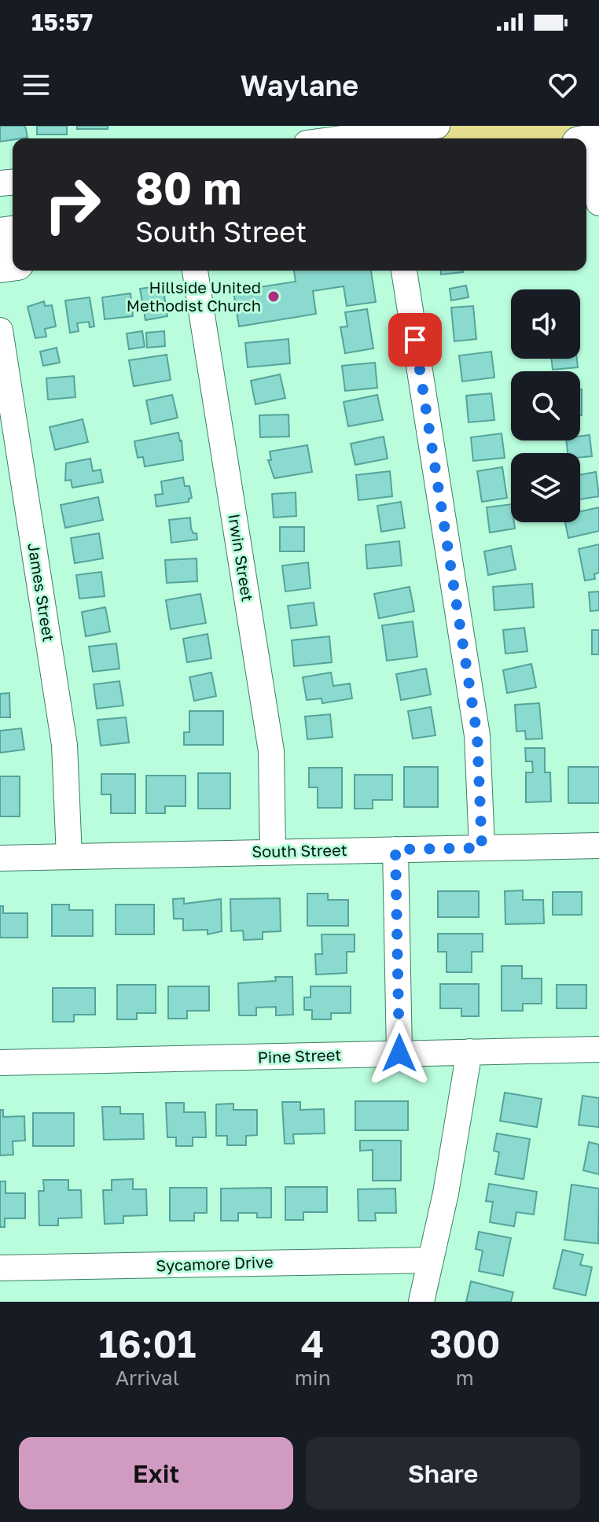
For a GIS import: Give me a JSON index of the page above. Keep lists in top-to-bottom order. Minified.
{"streets":{"street":["Irwin Street","James Street","South Street","Pine Street","Sycamore Drive"]},"crossings":[["Irwin Street","South Street"],["James Street","South Street"]],"places":["Hillside United Methodist Church"],"page":{"status":"15:57","header":"Waylane","turn":["80 m","South Street"],"eta":["16:01","Arrival","4","min","300","m"],"buttons":["Exit","Share"]}}
